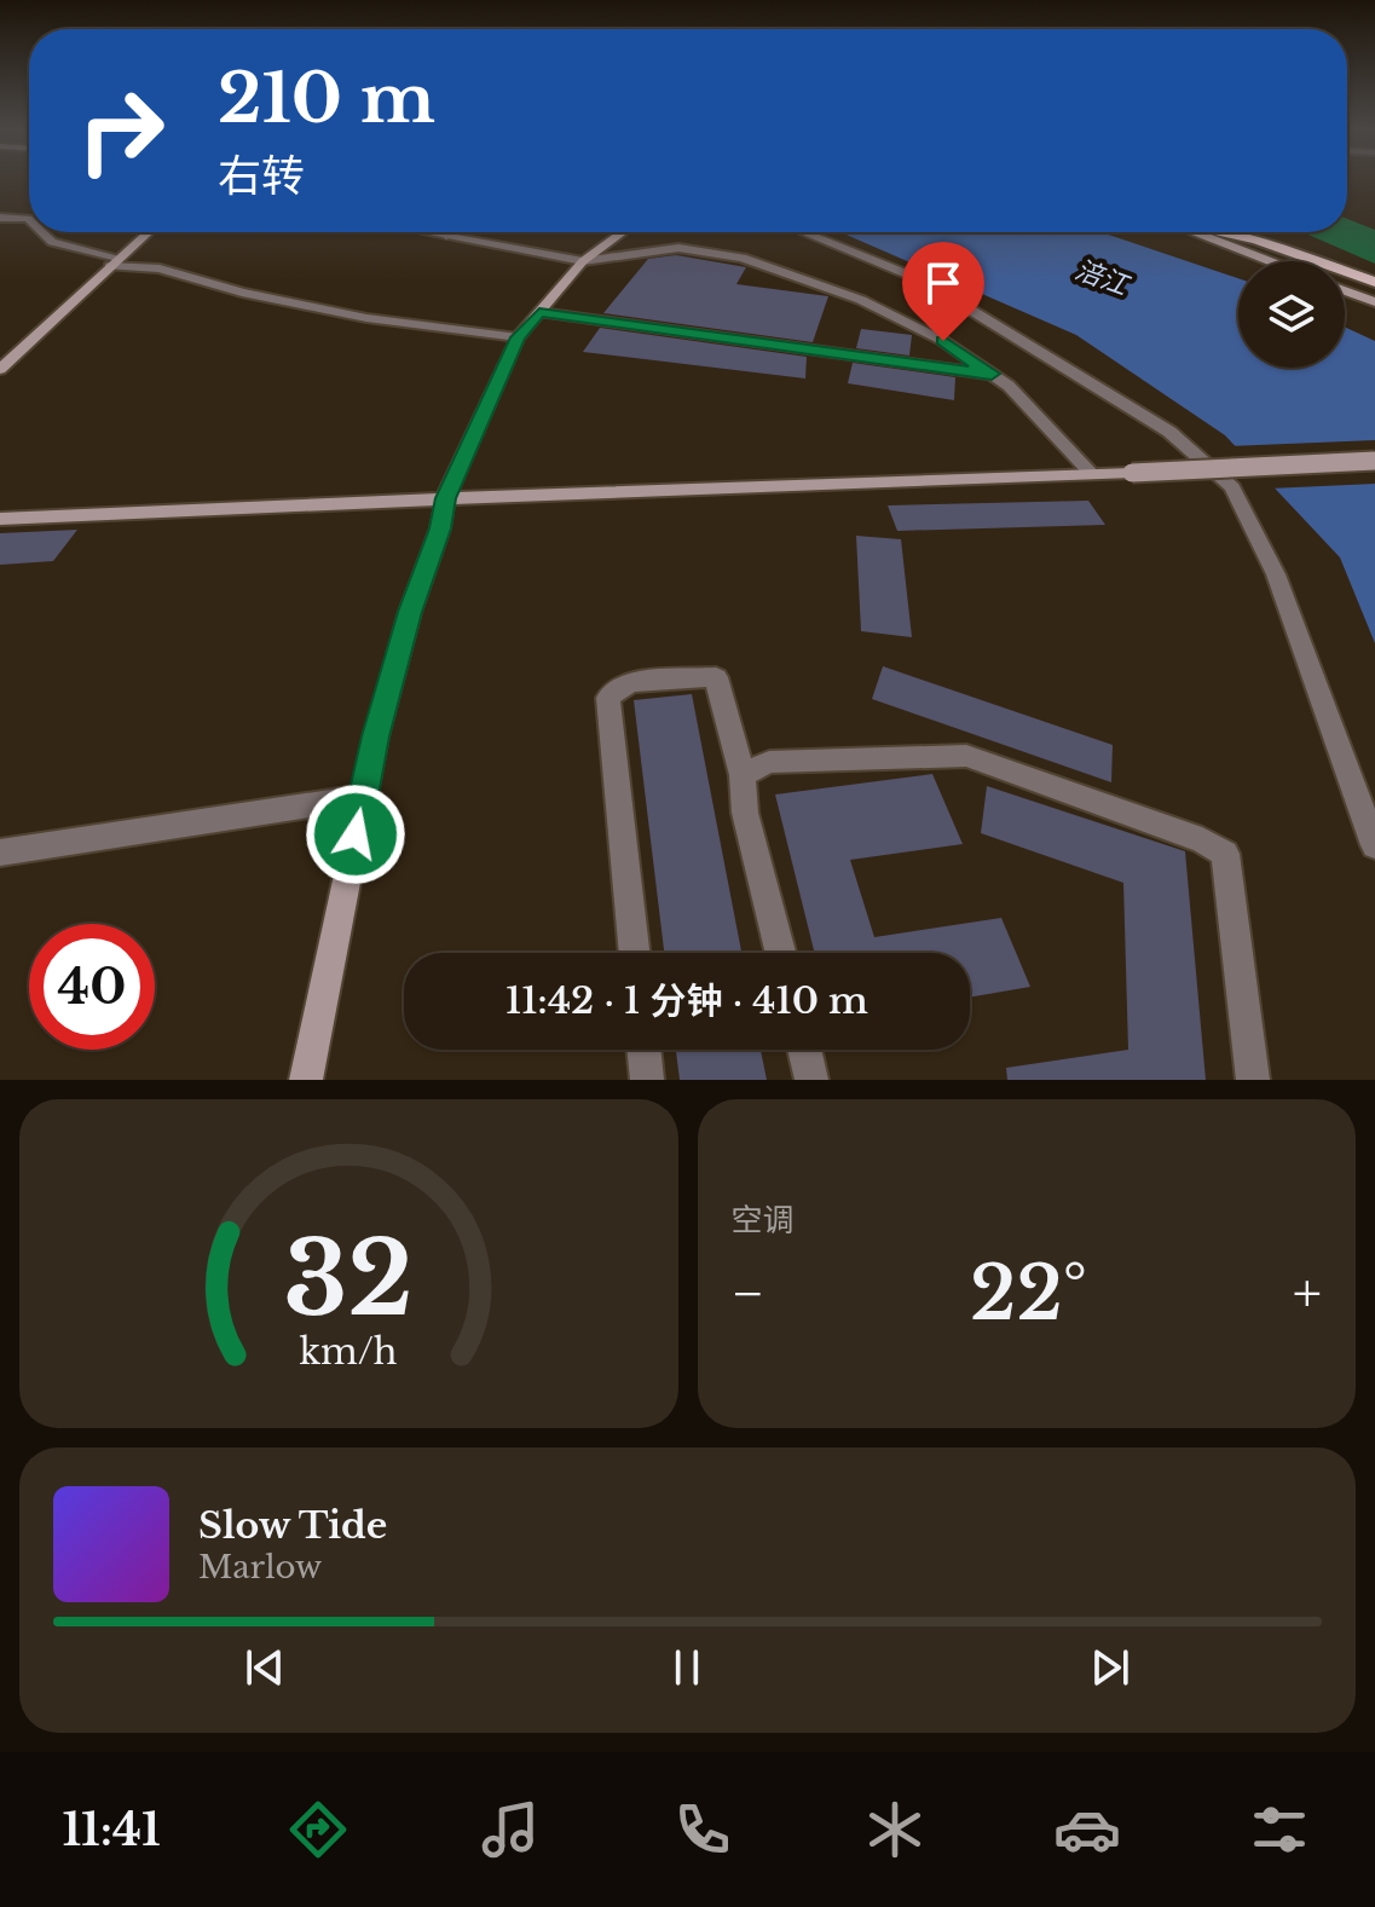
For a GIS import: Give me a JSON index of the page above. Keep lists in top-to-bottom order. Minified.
{"water":["涪江"],"page":{"turn":["210 m","右转"],"limit":"40","trip":"11:42 · 1 分钟 · 410 m","tile":"空调","heat":["−","22°","+"],"song":["Slow Tide","Marlow"],"tabs":"11:41","gauge":["32","km/h"]}}
